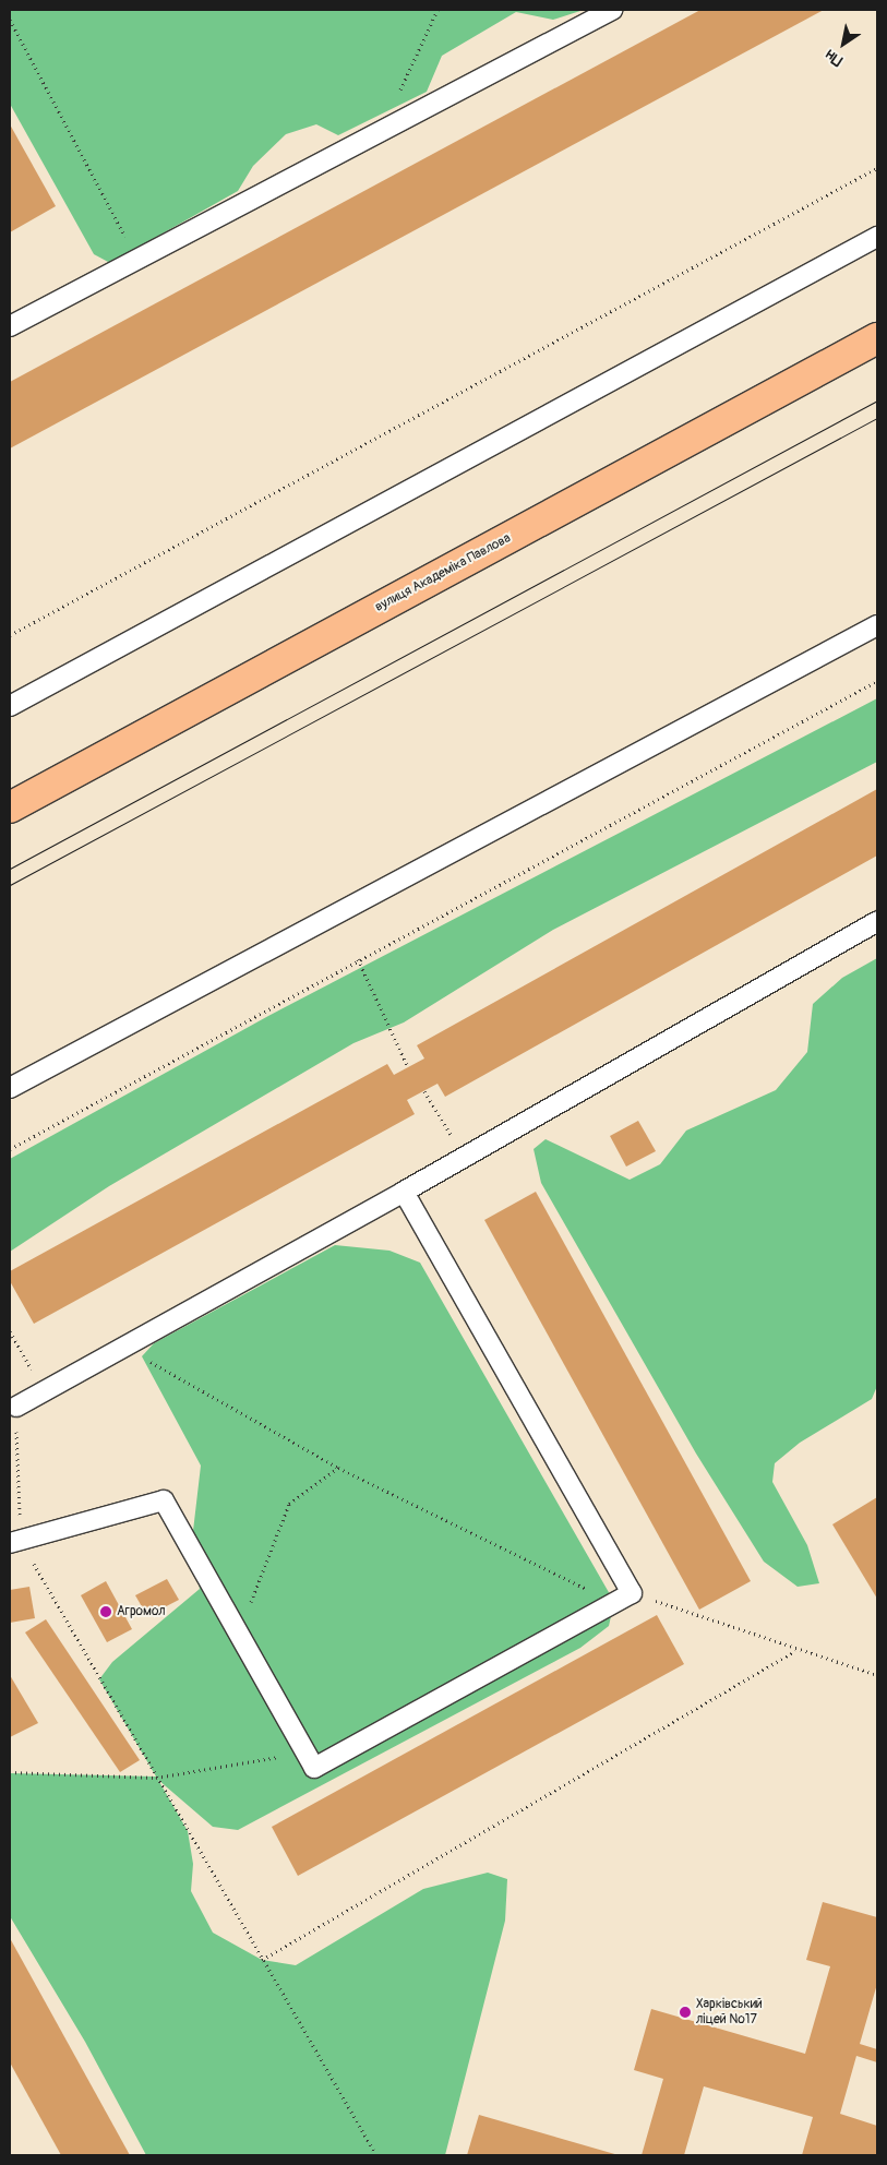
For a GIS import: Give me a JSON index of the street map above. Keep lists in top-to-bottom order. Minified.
{"streets":{"main road":["вулиця Академіка Павлова"]},"places":["Агромол","Харківський ліцей №17"],"north":"bottom left"}
